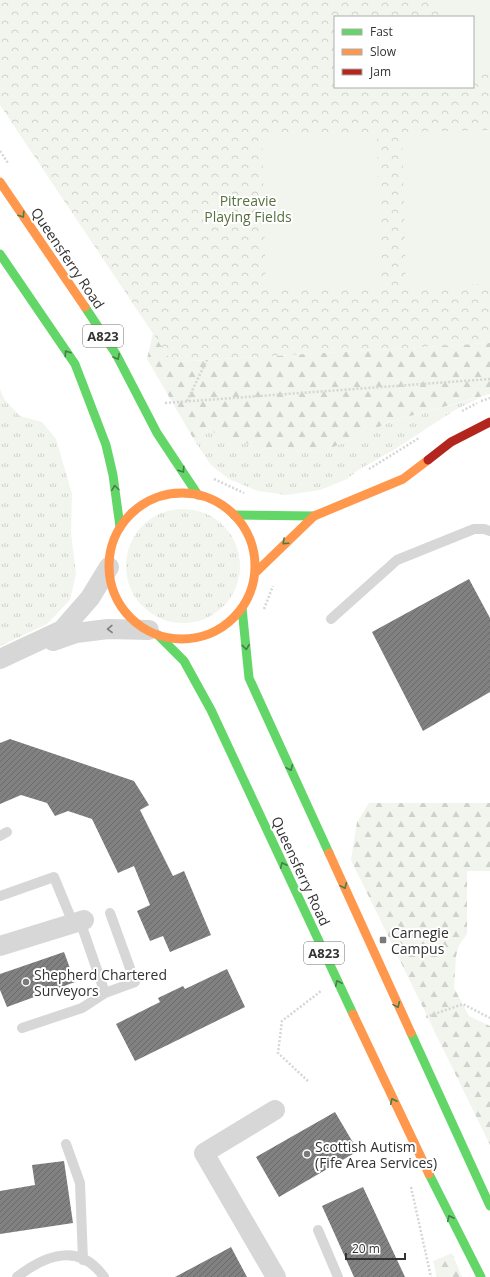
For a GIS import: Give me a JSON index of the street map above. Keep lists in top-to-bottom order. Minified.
{"streets":{"main road":["Queensferry Road","A823"]},"crossings":[["Queensferry Road","A823"]],"parks":["Pitreavie Playing Fields"],"places":{"transit":["Carnegie Campus"],"other":["Shepherd Chartered Surveyors","Scottish Autism (Fife Area Services)"]},"legend":["Fast","Slow","Jam"],"scale_bar":"20 m"}
